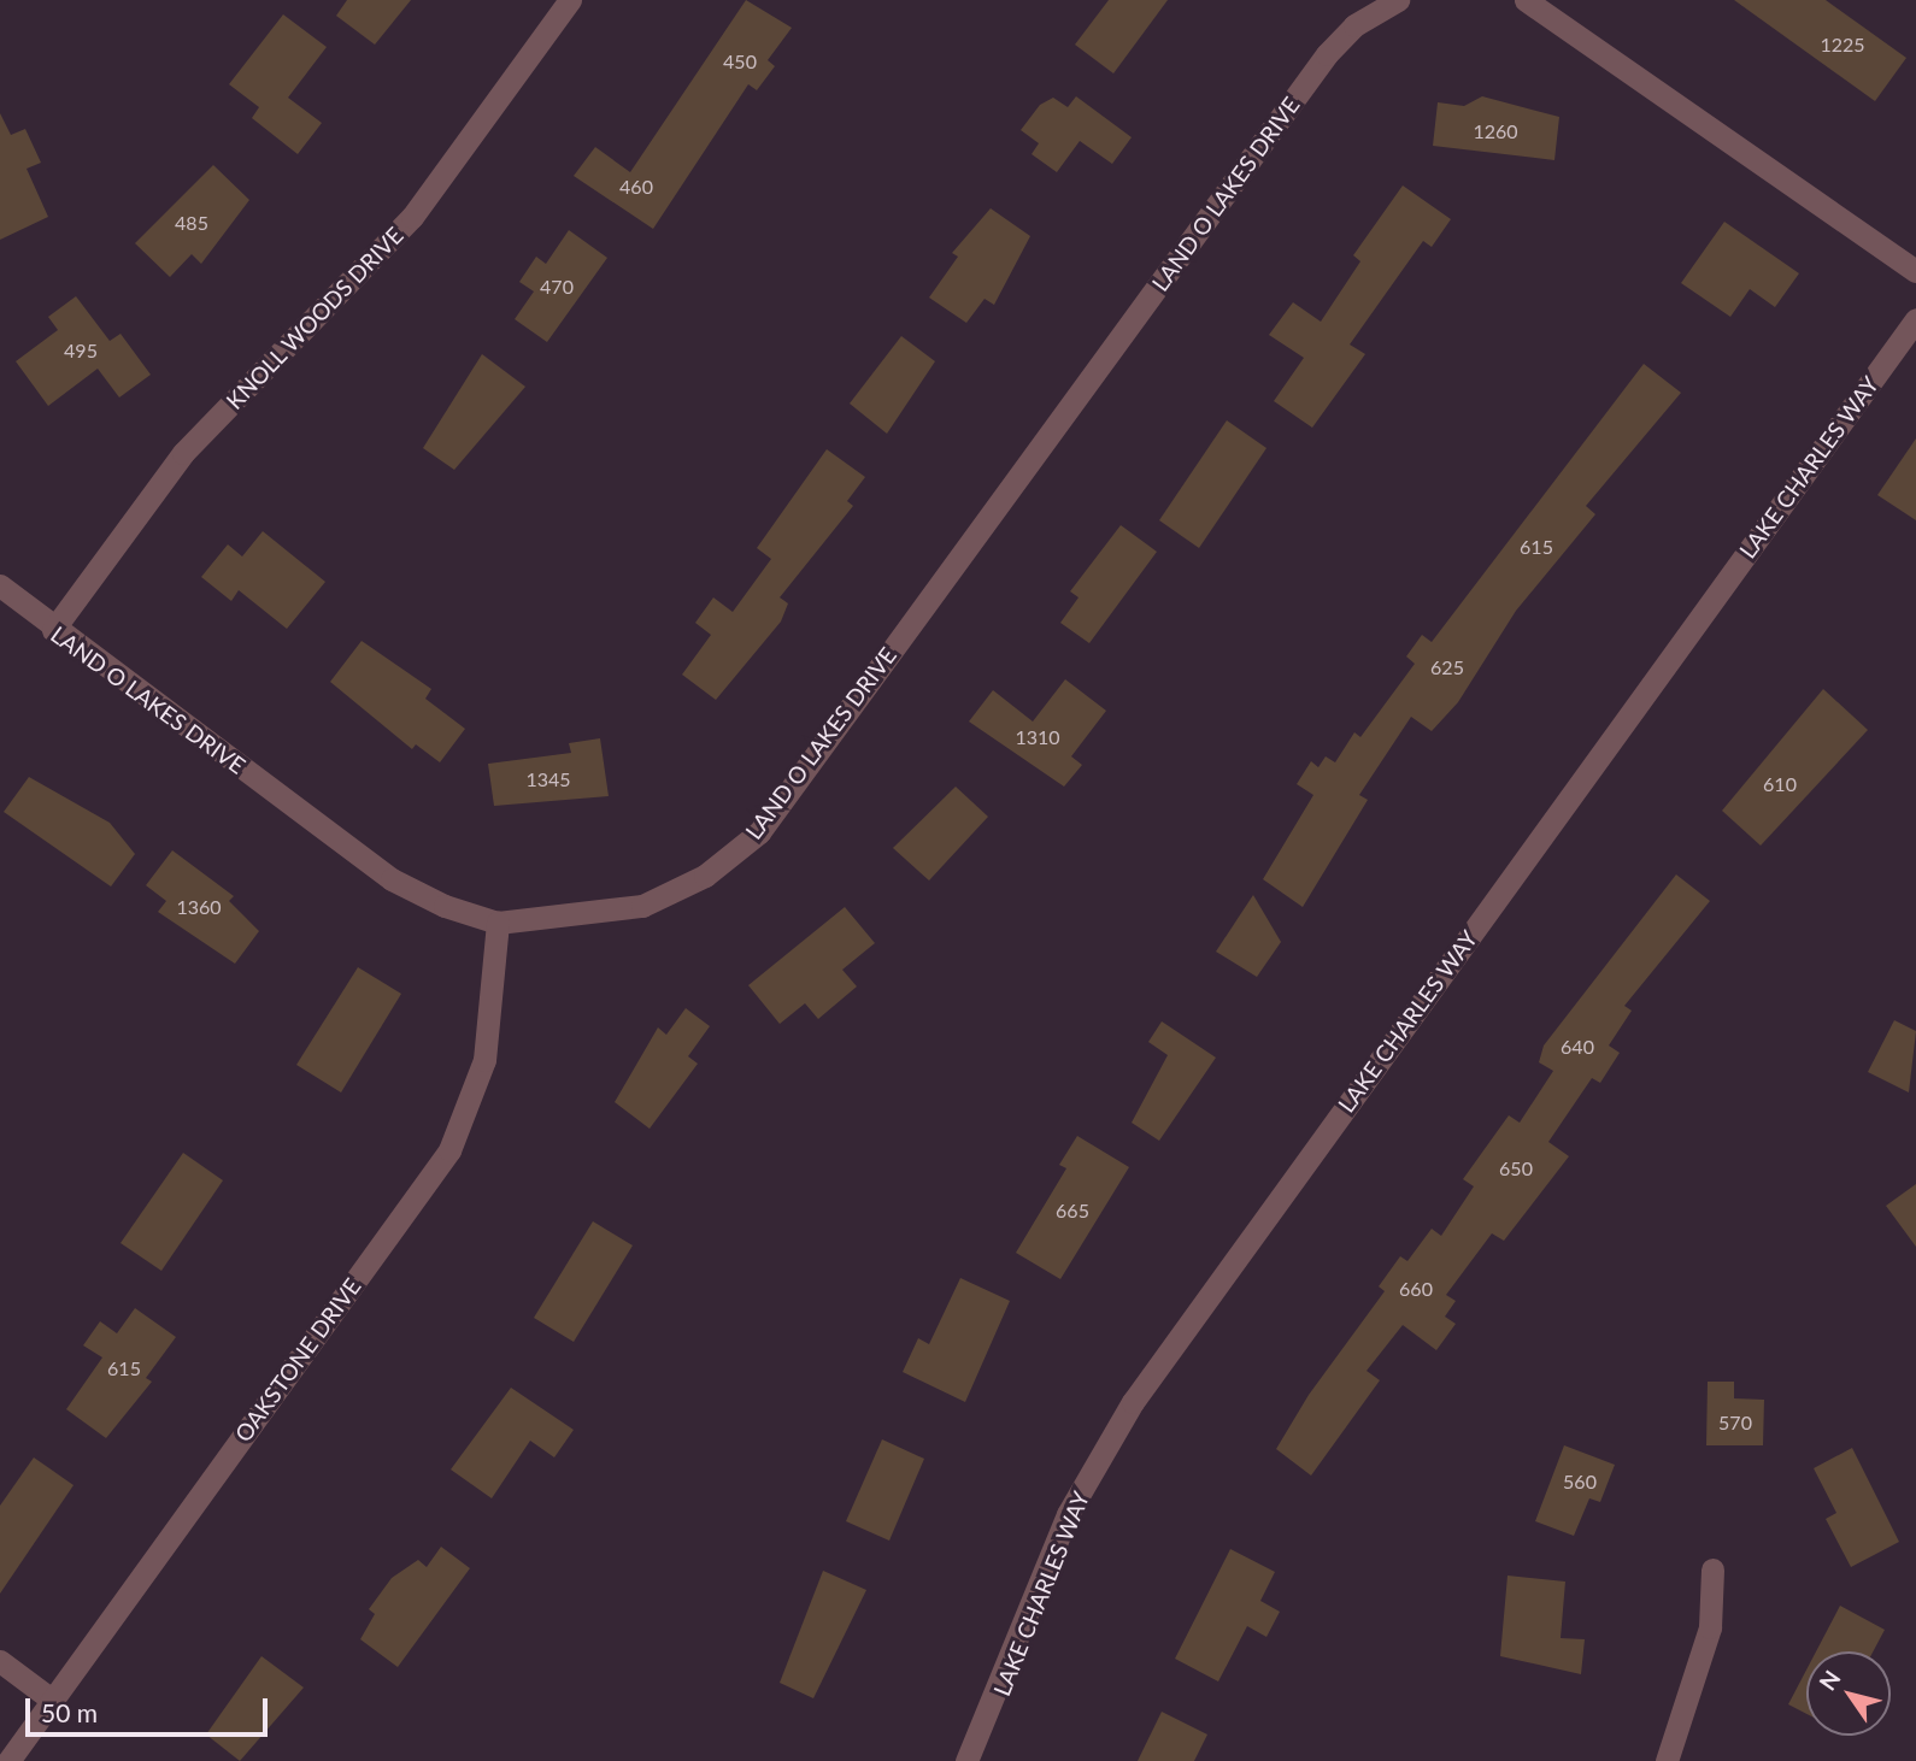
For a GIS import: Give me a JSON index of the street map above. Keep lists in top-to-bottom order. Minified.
{"streets":{"street":["LAND O LAKES DRIVE","KNOLL WOODS DRIVE","LAKE CHARLES WAY","OAKSTONE DRIVE"]},"crossings":[["LAND O LAKES DRIVE","KNOLL WOODS DRIVE"],["LAND O LAKES DRIVE","OAKSTONE DRIVE"]],"house_numbers":["1225","450","1260","460","485","470","495","615","625","1310","1345","610","1360","640","650","665","660","615","570","560"],"scale_bar":"50 m","north":"top left"}
